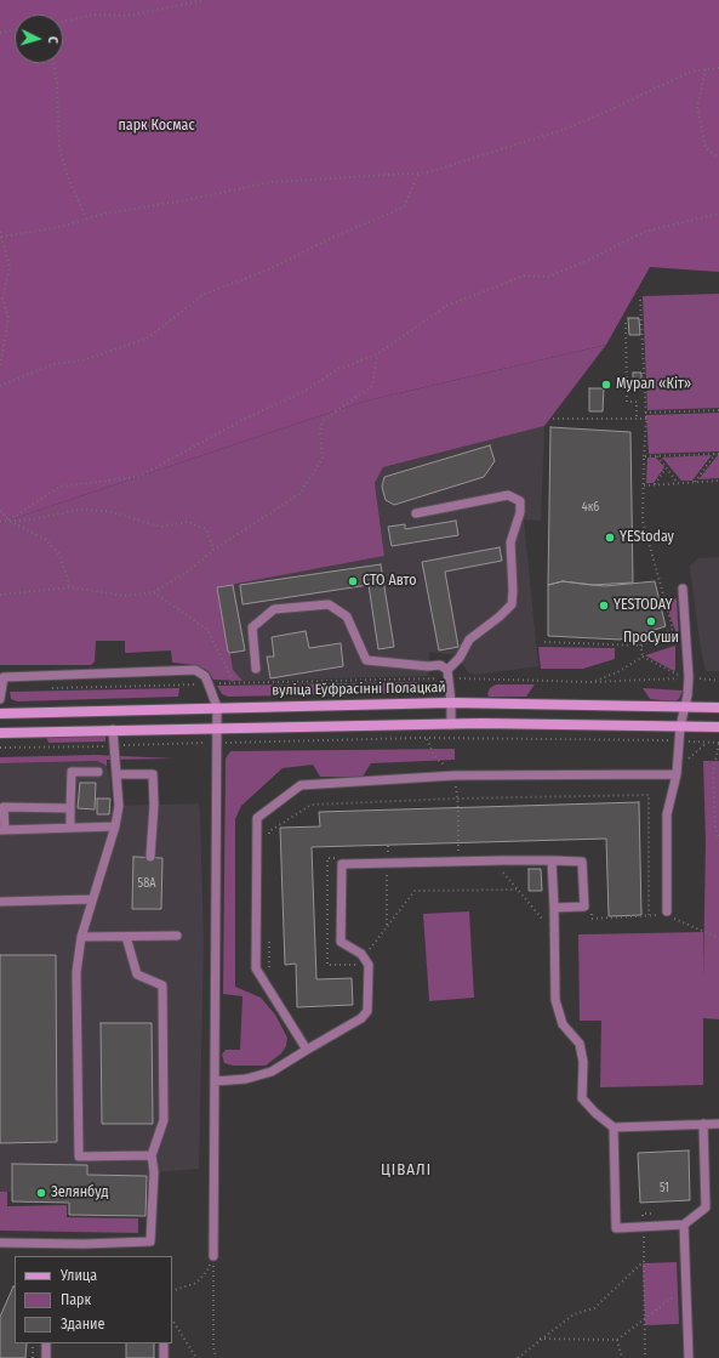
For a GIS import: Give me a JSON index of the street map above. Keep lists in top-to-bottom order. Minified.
{"streets":{"main road":["вуліца Еўфрасінні Полацкай"]},"districts":["ЦІВАЛІ"],"parks":["парк Космас"],"places":["Мурал «Кіт»","YEStoday","СТО Авто","YESTODAY","ПроСуши","Зелянбуд"],"house_numbers":["4к6","58А","51"],"legend":["Улица","Парк","Здание"],"north":"right"}
